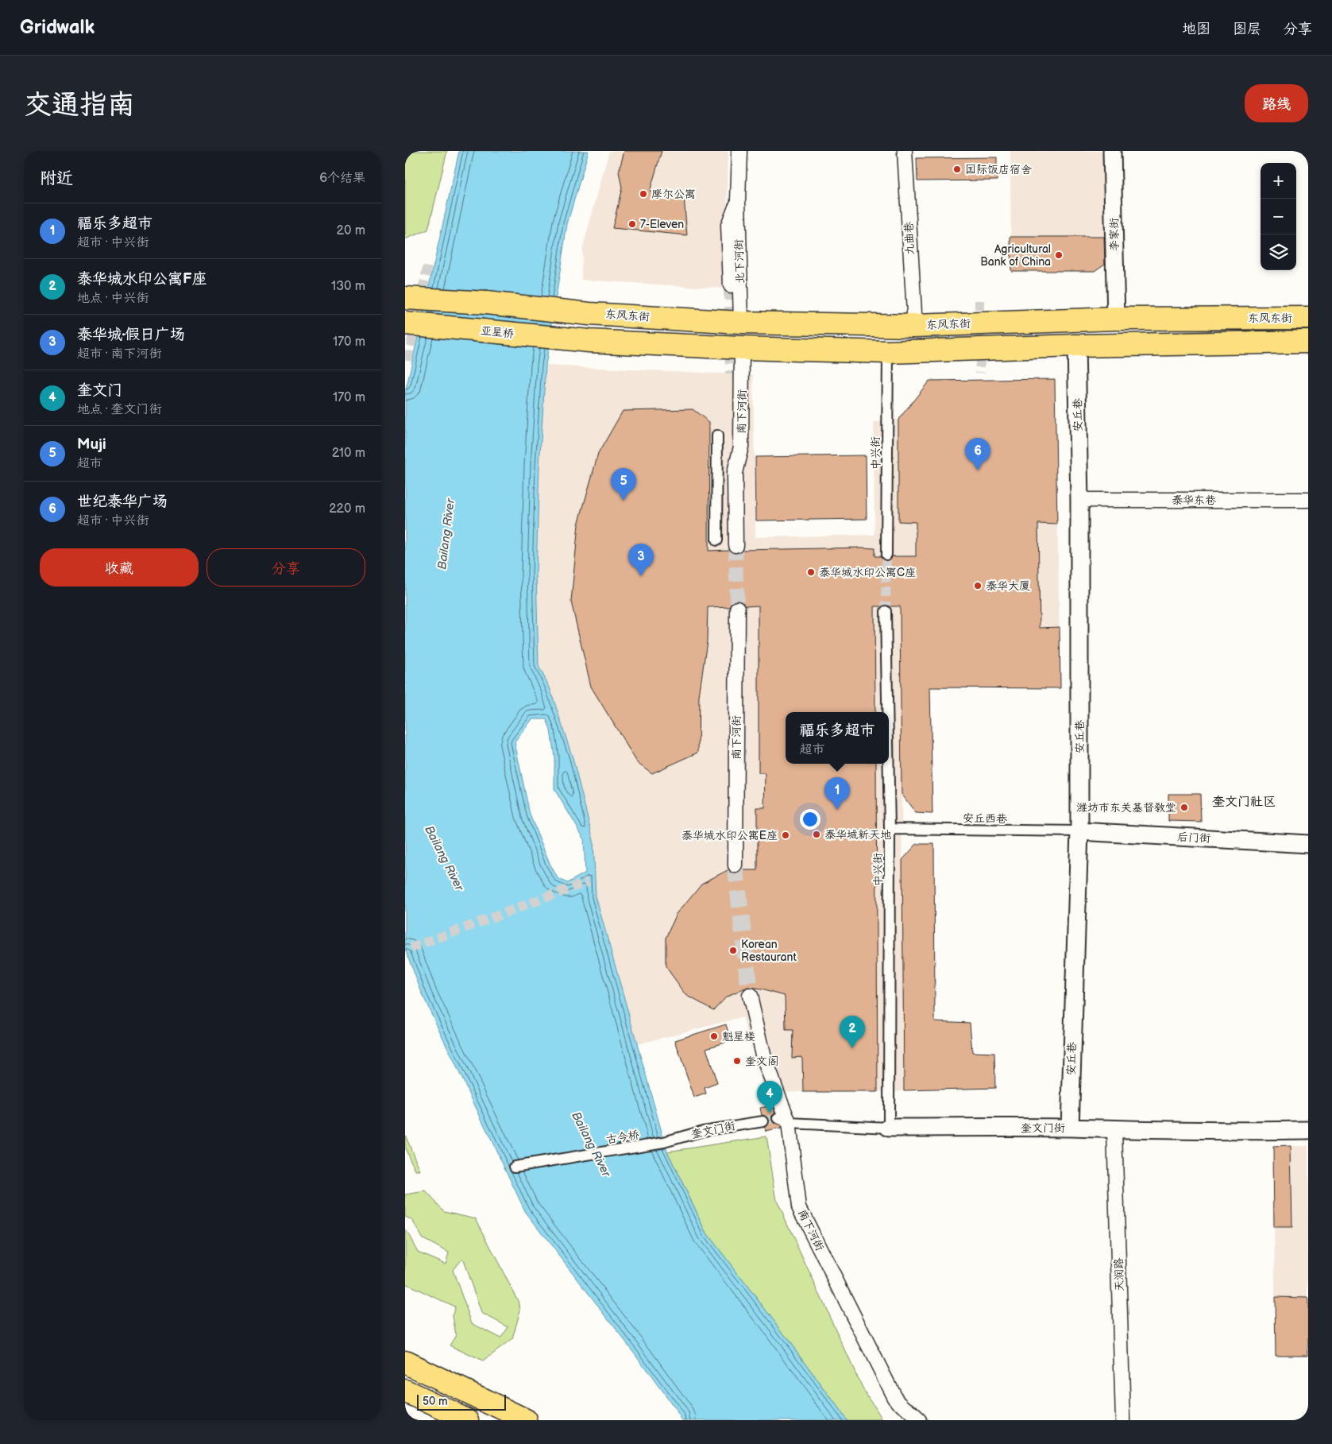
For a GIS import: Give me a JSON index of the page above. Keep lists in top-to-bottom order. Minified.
{"streets":{"main road":["东风东街","亚星桥"],"street":["李家街","九曲巷","北下河街","南下河街","安丘巷","中兴街","泰华东巷","安丘西巷","后门街","奎文门街","古今桥","天润路"]},"crossings":[["李家街","东风东街"],["九曲巷","东风东街"],["北下河街","东风东街"],["亚星桥","南下河街"],["南下河街","奎文门街"],["安丘巷","泰华东巷"],["安丘巷","安丘西巷"],["安丘巷","后门街"],["安丘巷","奎文门街"],["中兴街","安丘西巷"],["中兴街","奎文门街"],["安丘西巷","后门街"],["奎文门街","古今桥"],["奎文门街","天润路"]],"districts":["奎文门社区"],"water":["Bailang River"],"places":["国际饭店宿舍","摩尔公寓","7-Eleven","Agricultural Bank of China","泰华城水印公寓C座","泰华大厦","潍坊市东关基督教堂","泰华城新天地","泰华城水印公寓E座","Korean Restaurant","魁星楼","奎文阁"],"scale_bar":"50 m","page":{"header":"Gridwalk","nav":["地图","图层","分享"],"buttons":["路线",["收藏","分享"]],"title":"交通指南","heading":["附近","6个结果"],"map_buttons":["+","−"],"list":[{"mark":"1","name":"福乐多超市","note":"超市 · 中兴街","value":"20 m"},{"mark":"2","name":"泰华城水印公寓F座","note":"地点 · 中兴街","value":"130 m"},{"mark":"3","name":"泰华城·假日广场","note":"超市 · 南下河街","value":"170 m"},{"mark":"4","name":"奎文门","note":"地点 · 奎文门街","value":"170 m"},{"mark":"5","name":"Muji","note":"超市","value":"210 m"},{"mark":"6","name":"世纪泰华广场","note":"超市 · 中兴街","value":"220 m"}],"pins":["6","5","3","1","2","4"],"popup":["福乐多超市","超市"],"scale":"50 m"}}
